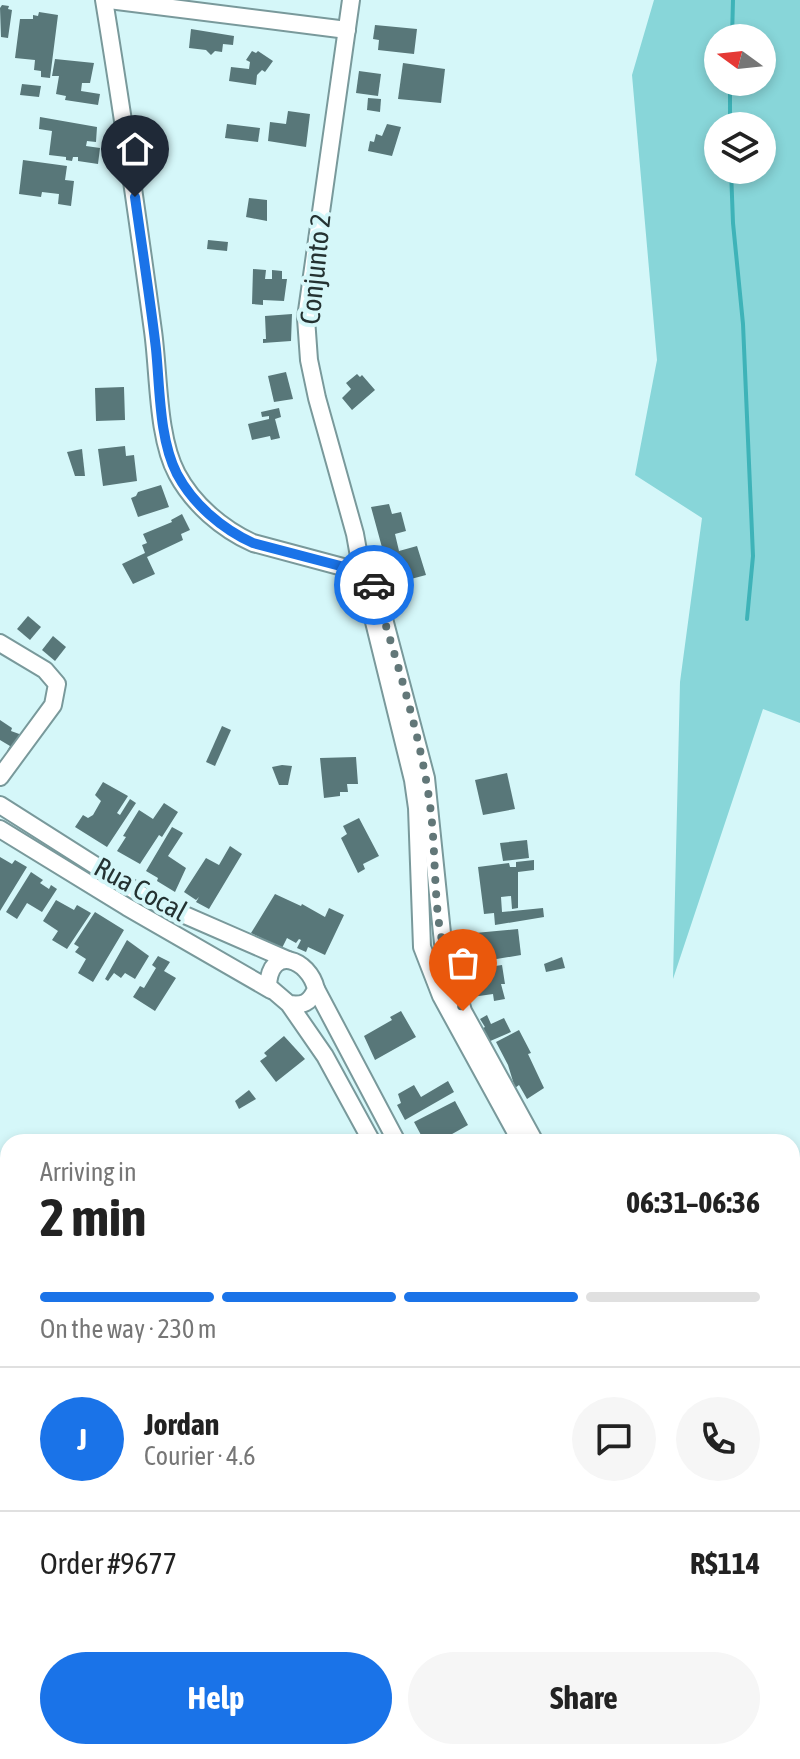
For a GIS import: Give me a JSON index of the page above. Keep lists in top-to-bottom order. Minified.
{"streets":{"street":["Conjunto 2","Rua Cocal"]},"north":"left","page":{"heading":["2 min","Arriving in","06:31–06:36"],"panel":["Jordan","Courier · 4.6","Order #9677","R$114"],"bar":"On the way · 230 m","round":"J","buttons":["Help","Share"]}}
